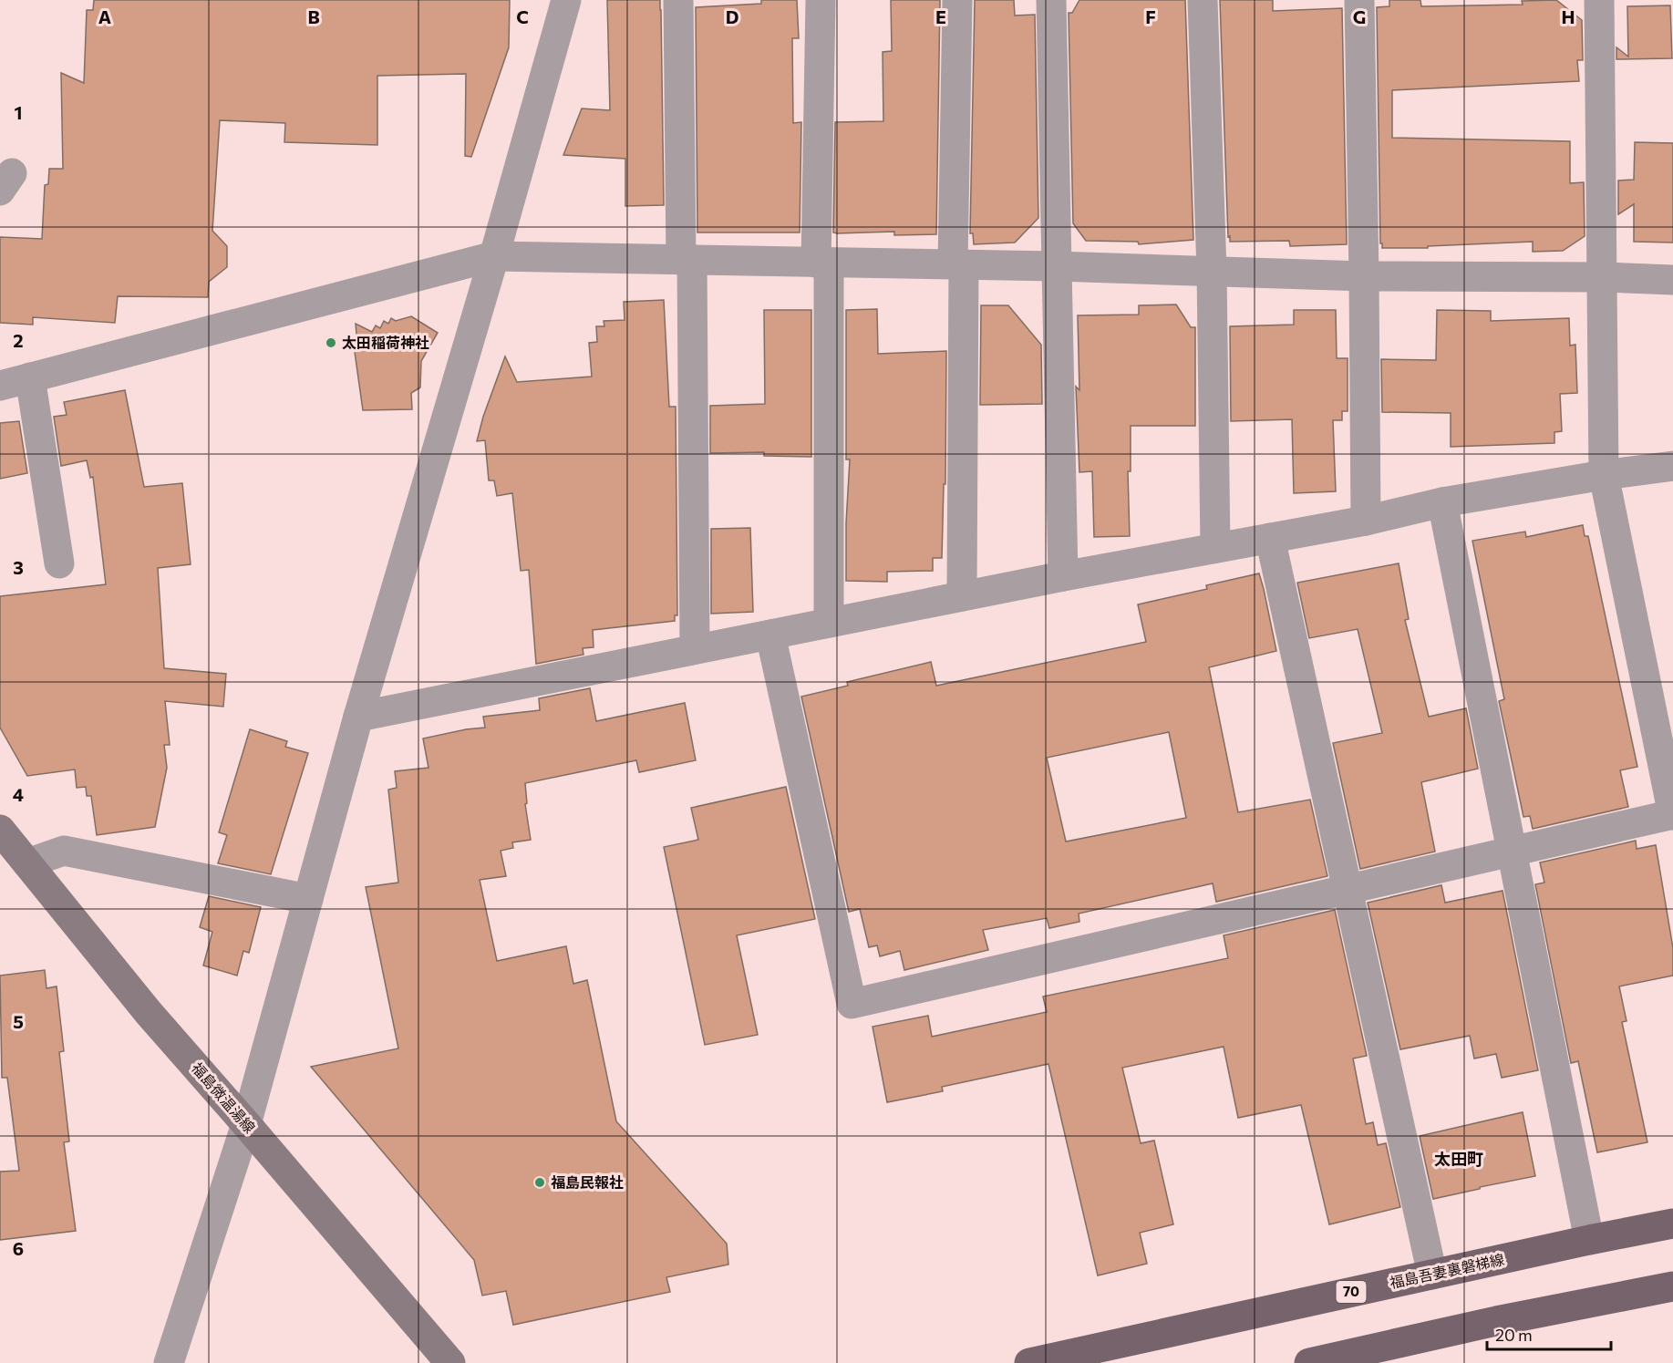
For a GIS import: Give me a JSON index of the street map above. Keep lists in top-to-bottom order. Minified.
{"streets":{"main road":["福島微温湯線","福島吾妻裏磐梯線","70"]},"districts":["太田町"],"places":["太田稲荷神社","福島民報社"],"scale_bar":"20 m","grid":{"columns":["A","B","C","D","E","F","G","H"],"rows":["1","2","3","4","5","6"]}}
